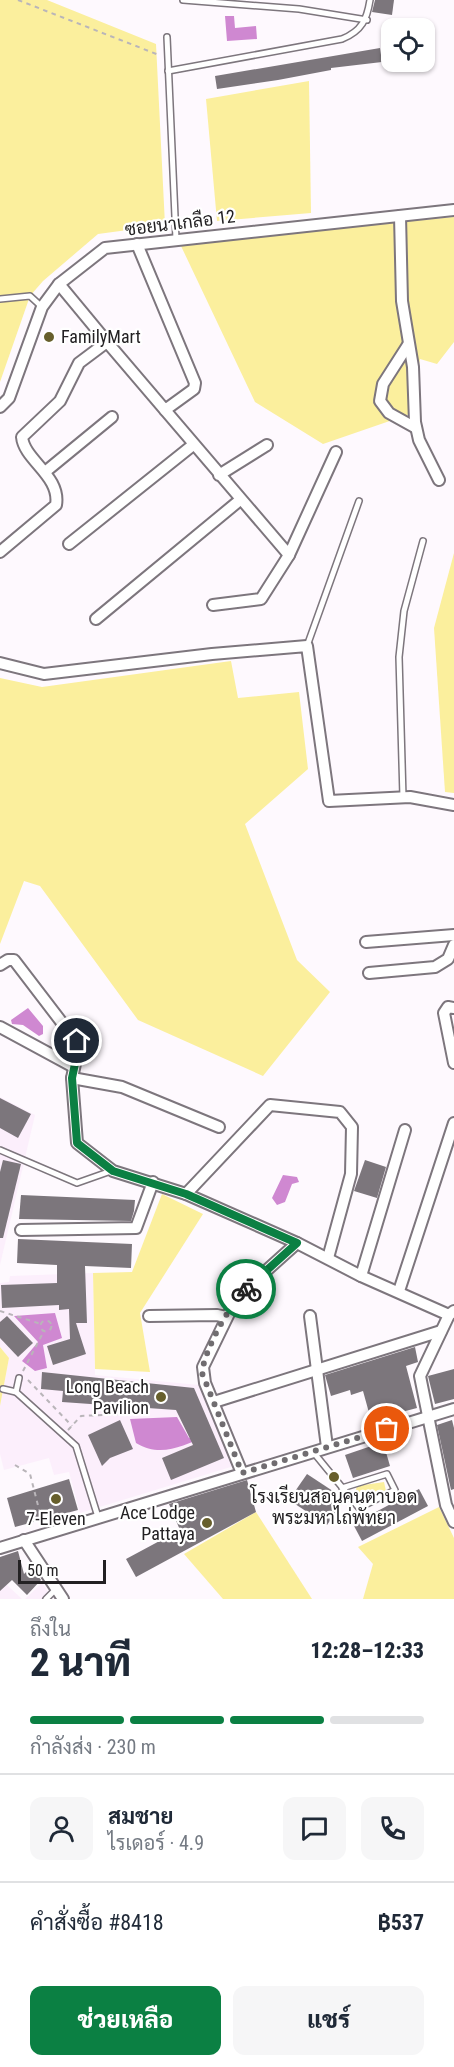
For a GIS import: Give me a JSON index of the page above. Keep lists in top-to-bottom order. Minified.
{"streets":{"street":["ซอยนาเกลือ 12"]},"places":["FamilyMart","Long Beach Pavilion","โรงเรียนสอนคนตาบอด พระมหาไถ่พัทยา","7-Eleven","Ace Lodge Pattaya"],"scale_bar":"50 m","page":{"scale":"50 m","heading":["2 นาที","ถึงใน","12:28–12:33"],"panel":["สมชาย","ไรเดอร์ · 4.9","คำสั่งซื้อ #8418","฿537"],"bar":"กำลังส่ง · 230 m","buttons":["ช่วยเหลือ","แชร์"]}}
